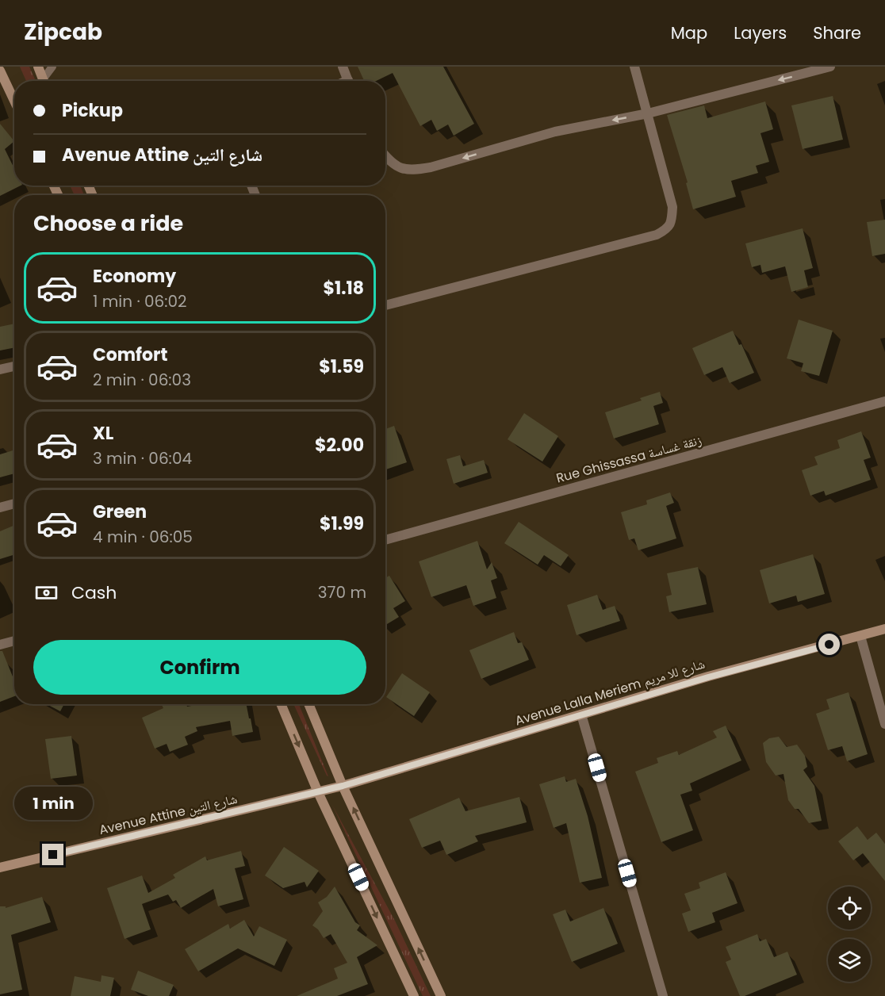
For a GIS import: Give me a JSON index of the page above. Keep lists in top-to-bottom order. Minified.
{"streets":{"street":["Rue Ghissassa زنقة غساسة","Avenue Lalla Meriem شارع للا مريم","Avenue Attine شارع التين"]},"crossings":[["Avenue Lalla Meriem شارع للا مريم","Avenue Attine شارع التين"]],"page":{"header":"Zipcab","nav":["Map","Layers","Share"],"banner":["Pickup","Avenue Attine شارع التين"],"heading":"Choose a ride","list":[{"name":"Economy","note":"1 min · 06:02","value":"$1.18"},{"name":"Comfort","note":"2 min · 06:03","value":"$1.59"},{"name":"XL","note":"3 min · 06:04","value":"$2.00"},{"name":"Green","note":"4 min · 06:05","value":"$1.99"}],"pay":["Cash","370 m"],"buttons":"Confirm","bubble":"1 min"}}
